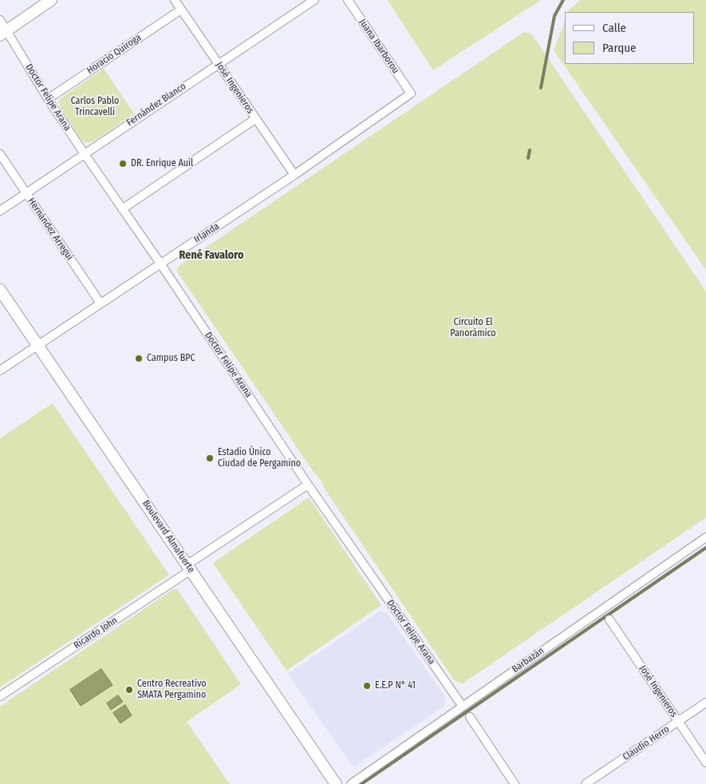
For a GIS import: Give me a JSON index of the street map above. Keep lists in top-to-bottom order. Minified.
{"streets":{"main road":["Boulevard Almafuerte"],"street":["Juana Ibarborou","Horacio Quiroga","José Ingenieros","Doctor Felipe Arana","Fernández Blanco","Hernández Arregui","Irlanda","Ricardo John","Barbazán","Claudio Herro"]},"crossings":[["Juana Ibarborou","Irlanda"],["Horacio Quiroga","José Ingenieros"],["Horacio Quiroga","Doctor Felipe Arana"],["José Ingenieros","Fernández Blanco"],["José Ingenieros","Irlanda"],["José Ingenieros","Claudio Herro"],["Doctor Felipe Arana","Fernández Blanco"],["Doctor Felipe Arana","Irlanda"],["Doctor Felipe Arana","Ricardo John"],["Doctor Felipe Arana","Barbazán"],["Fernández Blanco","Hernández Arregui"],["Hernández Arregui","Irlanda"],["Irlanda","Boulevard Almafuerte"],["Boulevard Almafuerte","Ricardo John"]],"districts":["René Favaloro"],"parks":["Carlos Pablo Trincavelli","Circuito El Panorámico"],"places":["DR. Enrique Auil","Campus BPC","Estadio Único Ciudad de Pergamino","E.E.P N° 41","Centro Recreativo SMATA Pergamino"],"legend":["Calle","Parque"]}
